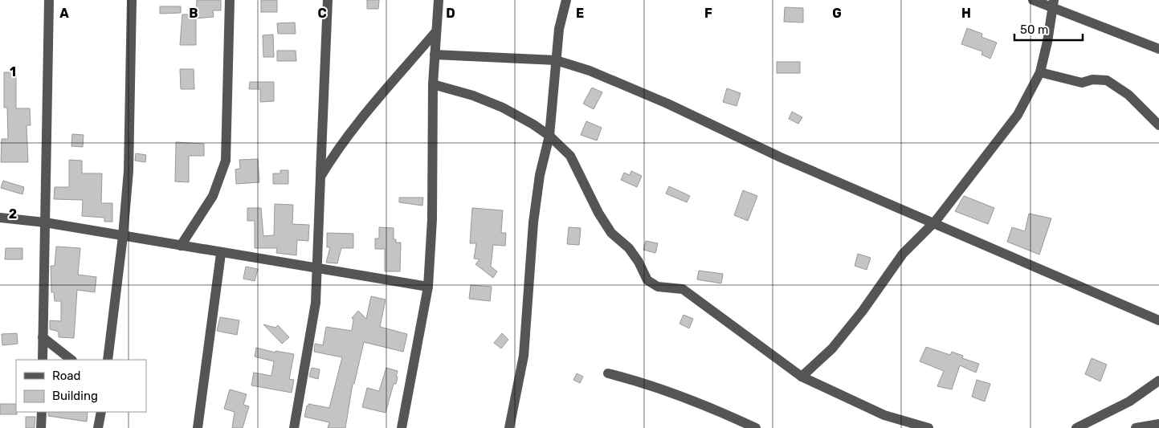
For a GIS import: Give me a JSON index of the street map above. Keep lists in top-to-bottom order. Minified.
{"legend":["Road","Building"],"scale_bar":"50 m","grid":{"columns":["A","B","C","D","E","F","G","H"],"rows":["1","2"]}}
